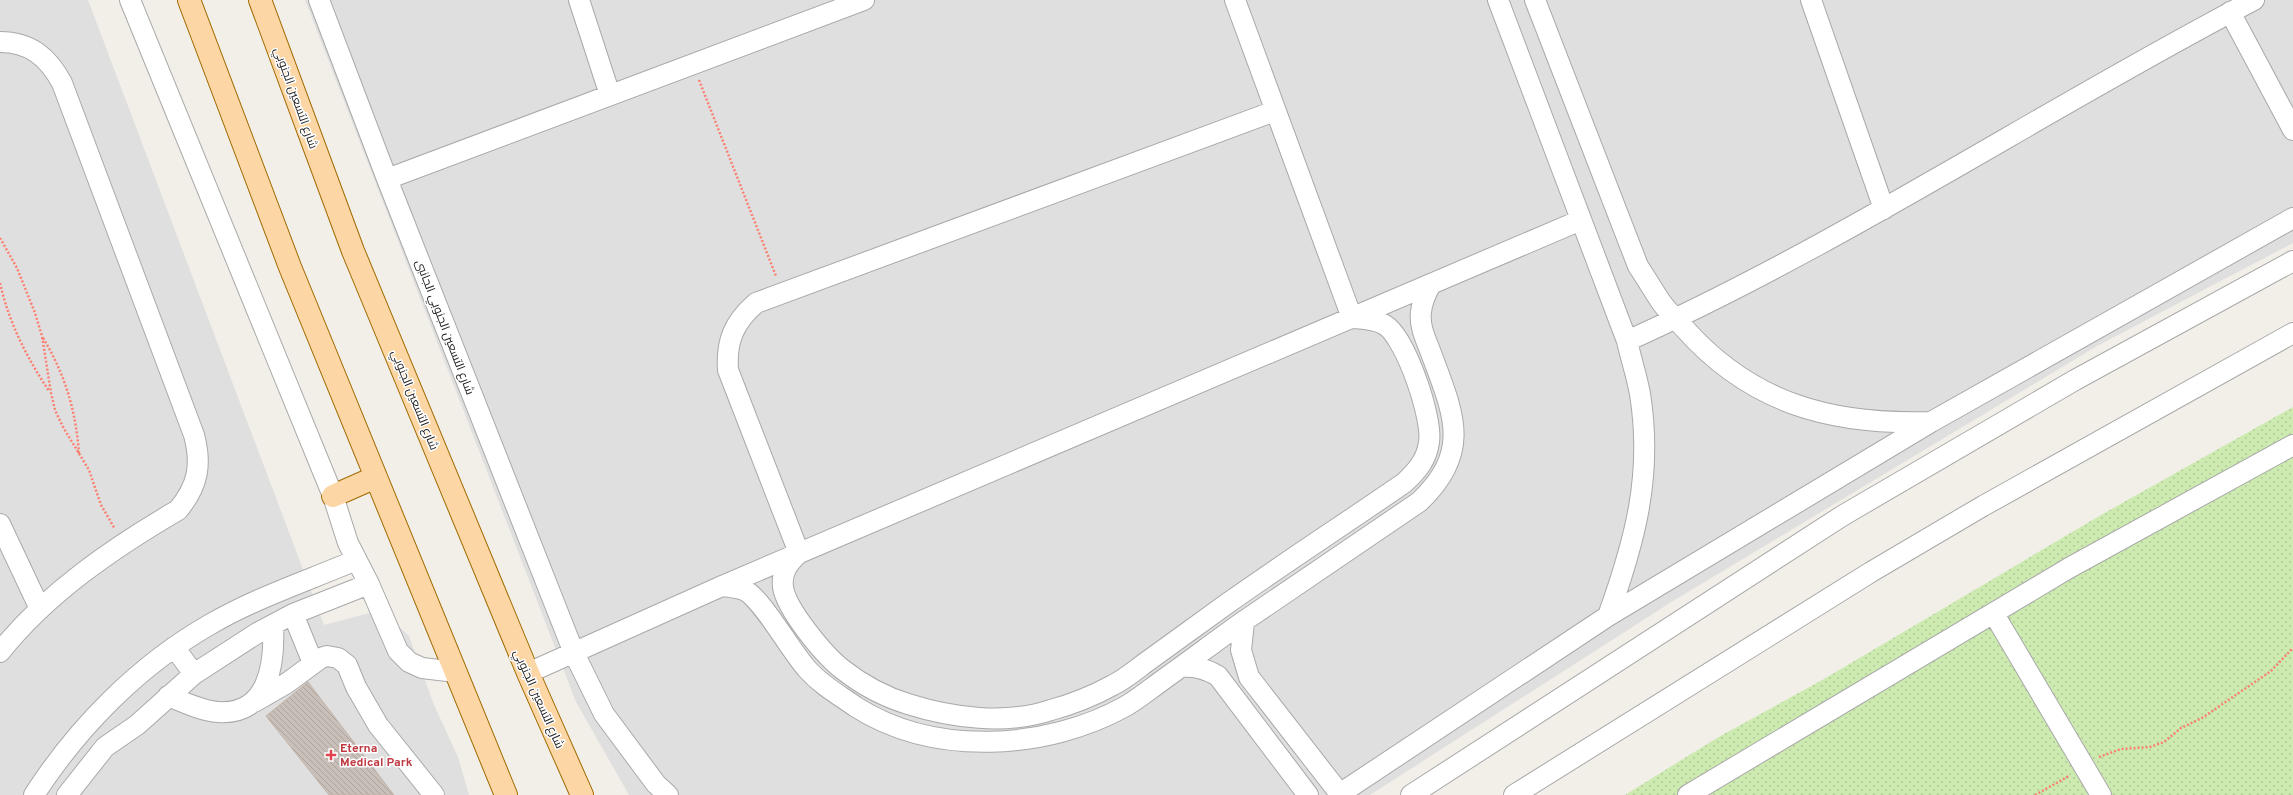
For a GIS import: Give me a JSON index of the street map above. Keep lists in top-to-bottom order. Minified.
{"streets":{"main road":["شارع التسعين الجنوبي"],"street":["شارع التسعين الجنوبي الجانبى"]},"places":{"health":["Eterna Medical Park"]}}
